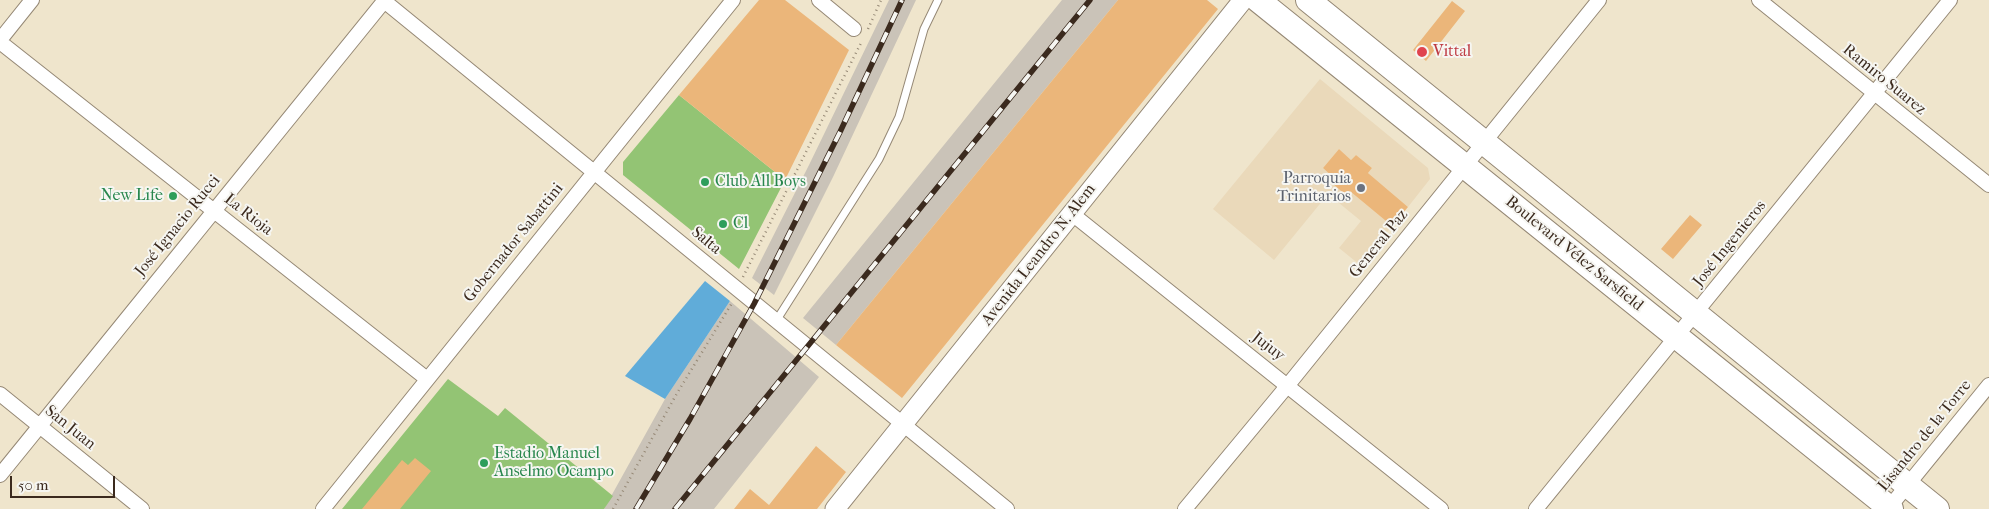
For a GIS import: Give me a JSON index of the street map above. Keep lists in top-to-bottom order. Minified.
{"streets":{"highway":["Boulevard Vélez Sarsfield"],"street":["Ramiro Suarez","La Rioja","José Ignacio Rucci","Salta","Gobernador Sabattini","General Paz","José Ingenieros","Avenida Leandro N. Alem","Jujuy","San Juan","Lisandro de la Torre"]},"crossings":[["Ramiro Suarez","José Ingenieros"],["La Rioja","José Ignacio Rucci"],["La Rioja","Gobernador Sabattini"],["José Ignacio Rucci","Salta"],["José Ignacio Rucci","San Juan"],["Salta","Gobernador Sabattini"],["Salta","Avenida Leandro N. Alem"],["General Paz","Boulevard Vélez Sarsfield"],["General Paz","Jujuy"],["José Ingenieros","Boulevard Vélez Sarsfield"],["Boulevard Vélez Sarsfield","Lisandro de la Torre"],["Avenida Leandro N. Alem","Jujuy"]],"places":["Vittal","Club All Boys","Parroquia Trinitarios","New Life","Cl","Estadio Manuel Anselmo Ocampo"],"scale_bar":"50 m"}
